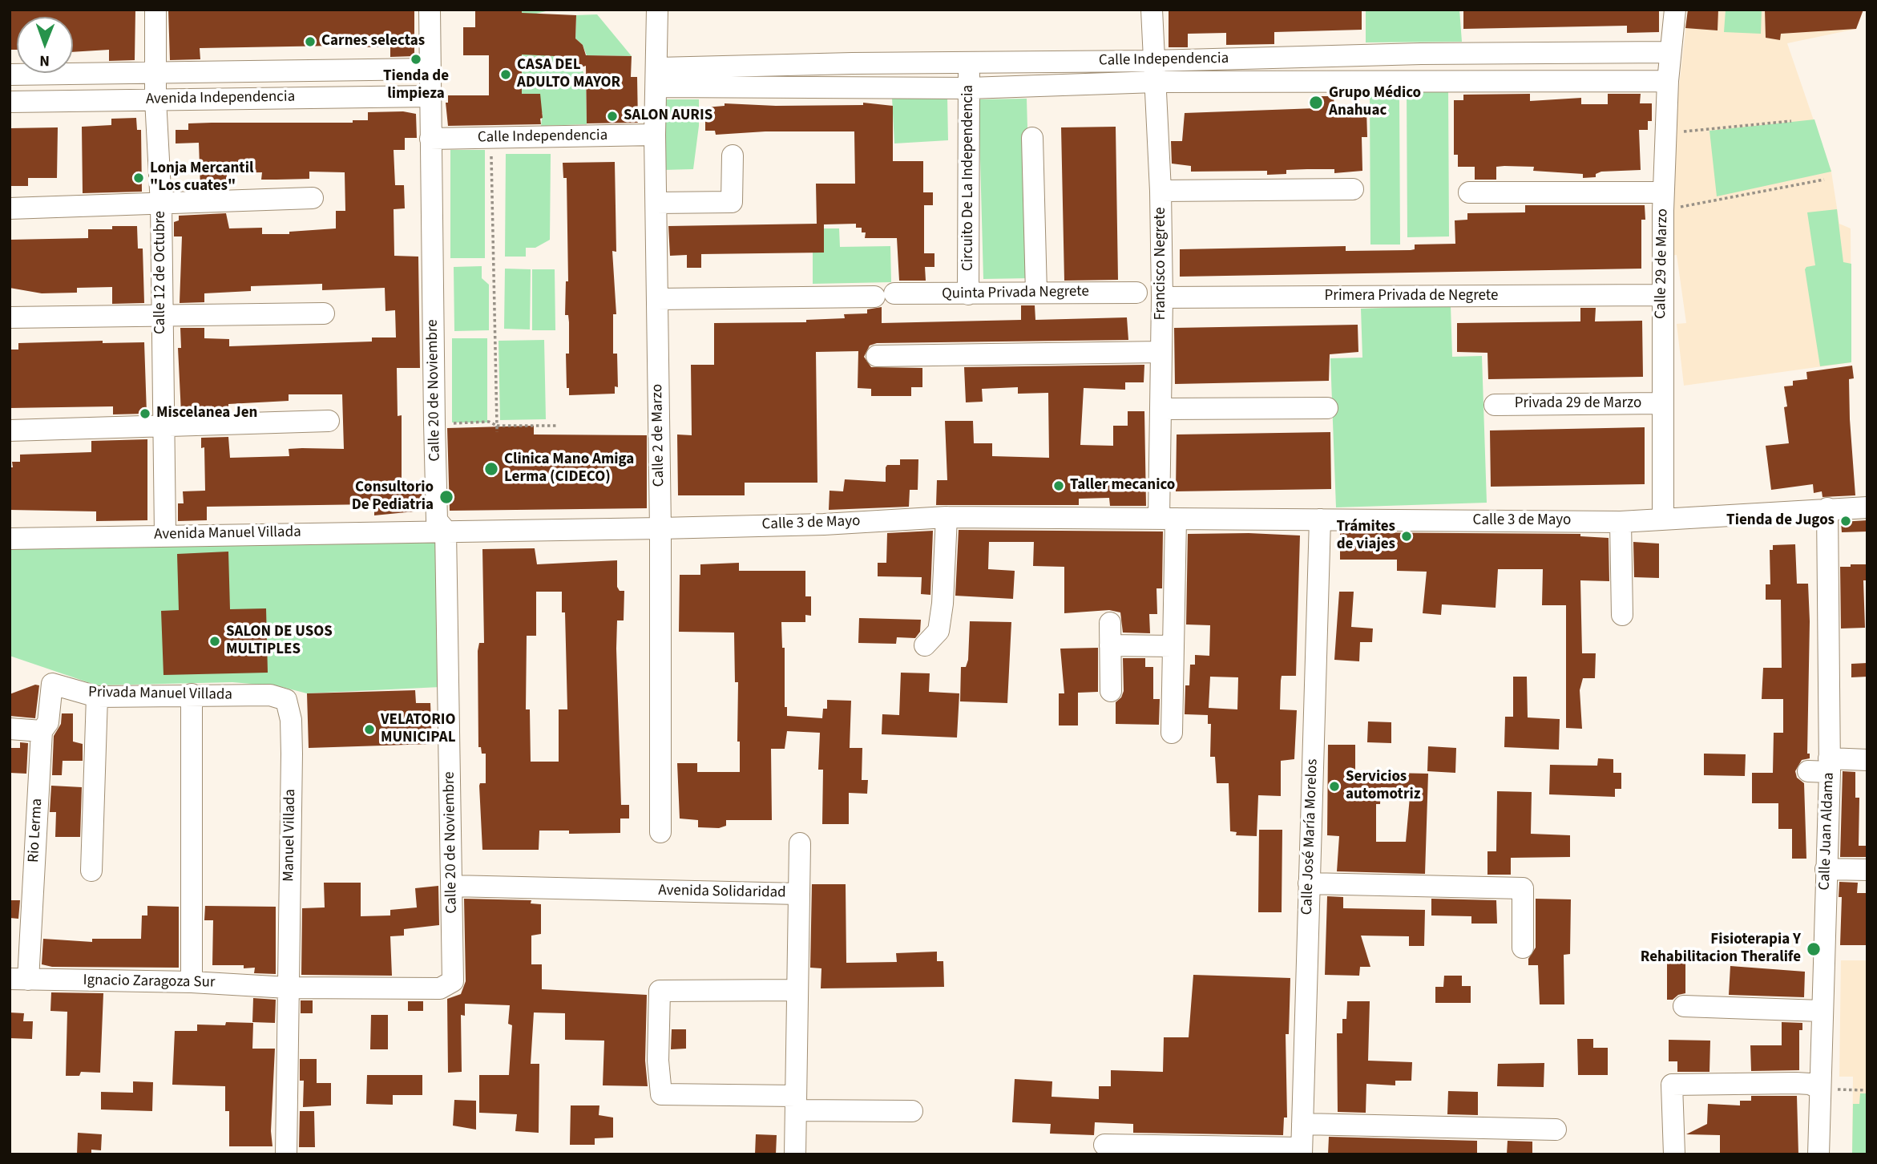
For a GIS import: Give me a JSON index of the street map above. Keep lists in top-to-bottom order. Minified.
{"streets":{"street":["Calle Independencia","Avenida Independencia","Circuito De La Independencia","Francisco Negrete","Calle 29 de Marzo","Calle 12 de Octubre","Quinta Privada Negrete","Primera Privada de Negrete","Calle 20 de Noviembre","Privada 29 de Marzo","Calle 2 de Marzo","Calle 3 de Mayo","Avenida Manuel Villada","Privada Manuel Villada","Rio Lerma","Calle Juan Aldama","Manuel Villada","Calle José María Morelos","Avenida Solidaridad","Ignacio Zaragoza Sur"]},"crossings":[["Calle Independencia","Circuito De La Independencia"],["Calle Independencia","Francisco Negrete"],["Calle Independencia","Calle 29 de Marzo"],["Calle Independencia","Calle 20 de Noviembre"],["Calle Independencia","Calle 2 de Marzo"],["Avenida Independencia","Calle 12 de Octubre"],["Avenida Independencia","Calle 20 de Noviembre"],["Circuito De La Independencia","Quinta Privada Negrete"],["Francisco Negrete","Primera Privada de Negrete"],["Francisco Negrete","Calle 3 de Mayo"],["Calle 29 de Marzo","Primera Privada de Negrete"],["Calle 29 de Marzo","Privada 29 de Marzo"],["Calle 29 de Marzo","Calle 3 de Mayo"],["Calle 12 de Octubre","Avenida Manuel Villada"],["Quinta Privada Negrete","Calle 2 de Marzo"],["Calle 20 de Noviembre","Calle 3 de Mayo"],["Calle 20 de Noviembre","Avenida Manuel Villada"],["Calle 20 de Noviembre","Manuel Villada"],["Calle 20 de Noviembre","Avenida Solidaridad"],["Calle 20 de Noviembre","Ignacio Zaragoza Sur"],["Calle 2 de Marzo","Calle 3 de Mayo"],["Calle 3 de Mayo","Avenida Manuel Villada"],["Calle 3 de Mayo","Calle Juan Aldama"],["Calle 3 de Mayo","Calle José María Morelos"],["Privada Manuel Villada","Rio Lerma"],["Privada Manuel Villada","Manuel Villada"],["Rio Lerma","Ignacio Zaragoza Sur"],["Manuel Villada","Ignacio Zaragoza Sur"]],"places":["Carnes selectas","Tienda de limpieza","CASA DEL ADULTO MAYOR","Grupo Médico Anahuac","SALON AURIS","Lonja Mercantil \"Los cuates\"","Miscelanea Jen","Clinica Mano Amiga Lerma (CIDECO)","Taller mecanico","Consultorio De Pediatria","Tienda de Jugos","Trámites de viajes","SALON DE USOS MULTIPLES","VELATORIO MUNICIPAL","Servicios automotriz","Fisioterapia Y Rehabilitacion Theralife"],"north":"bottom"}
